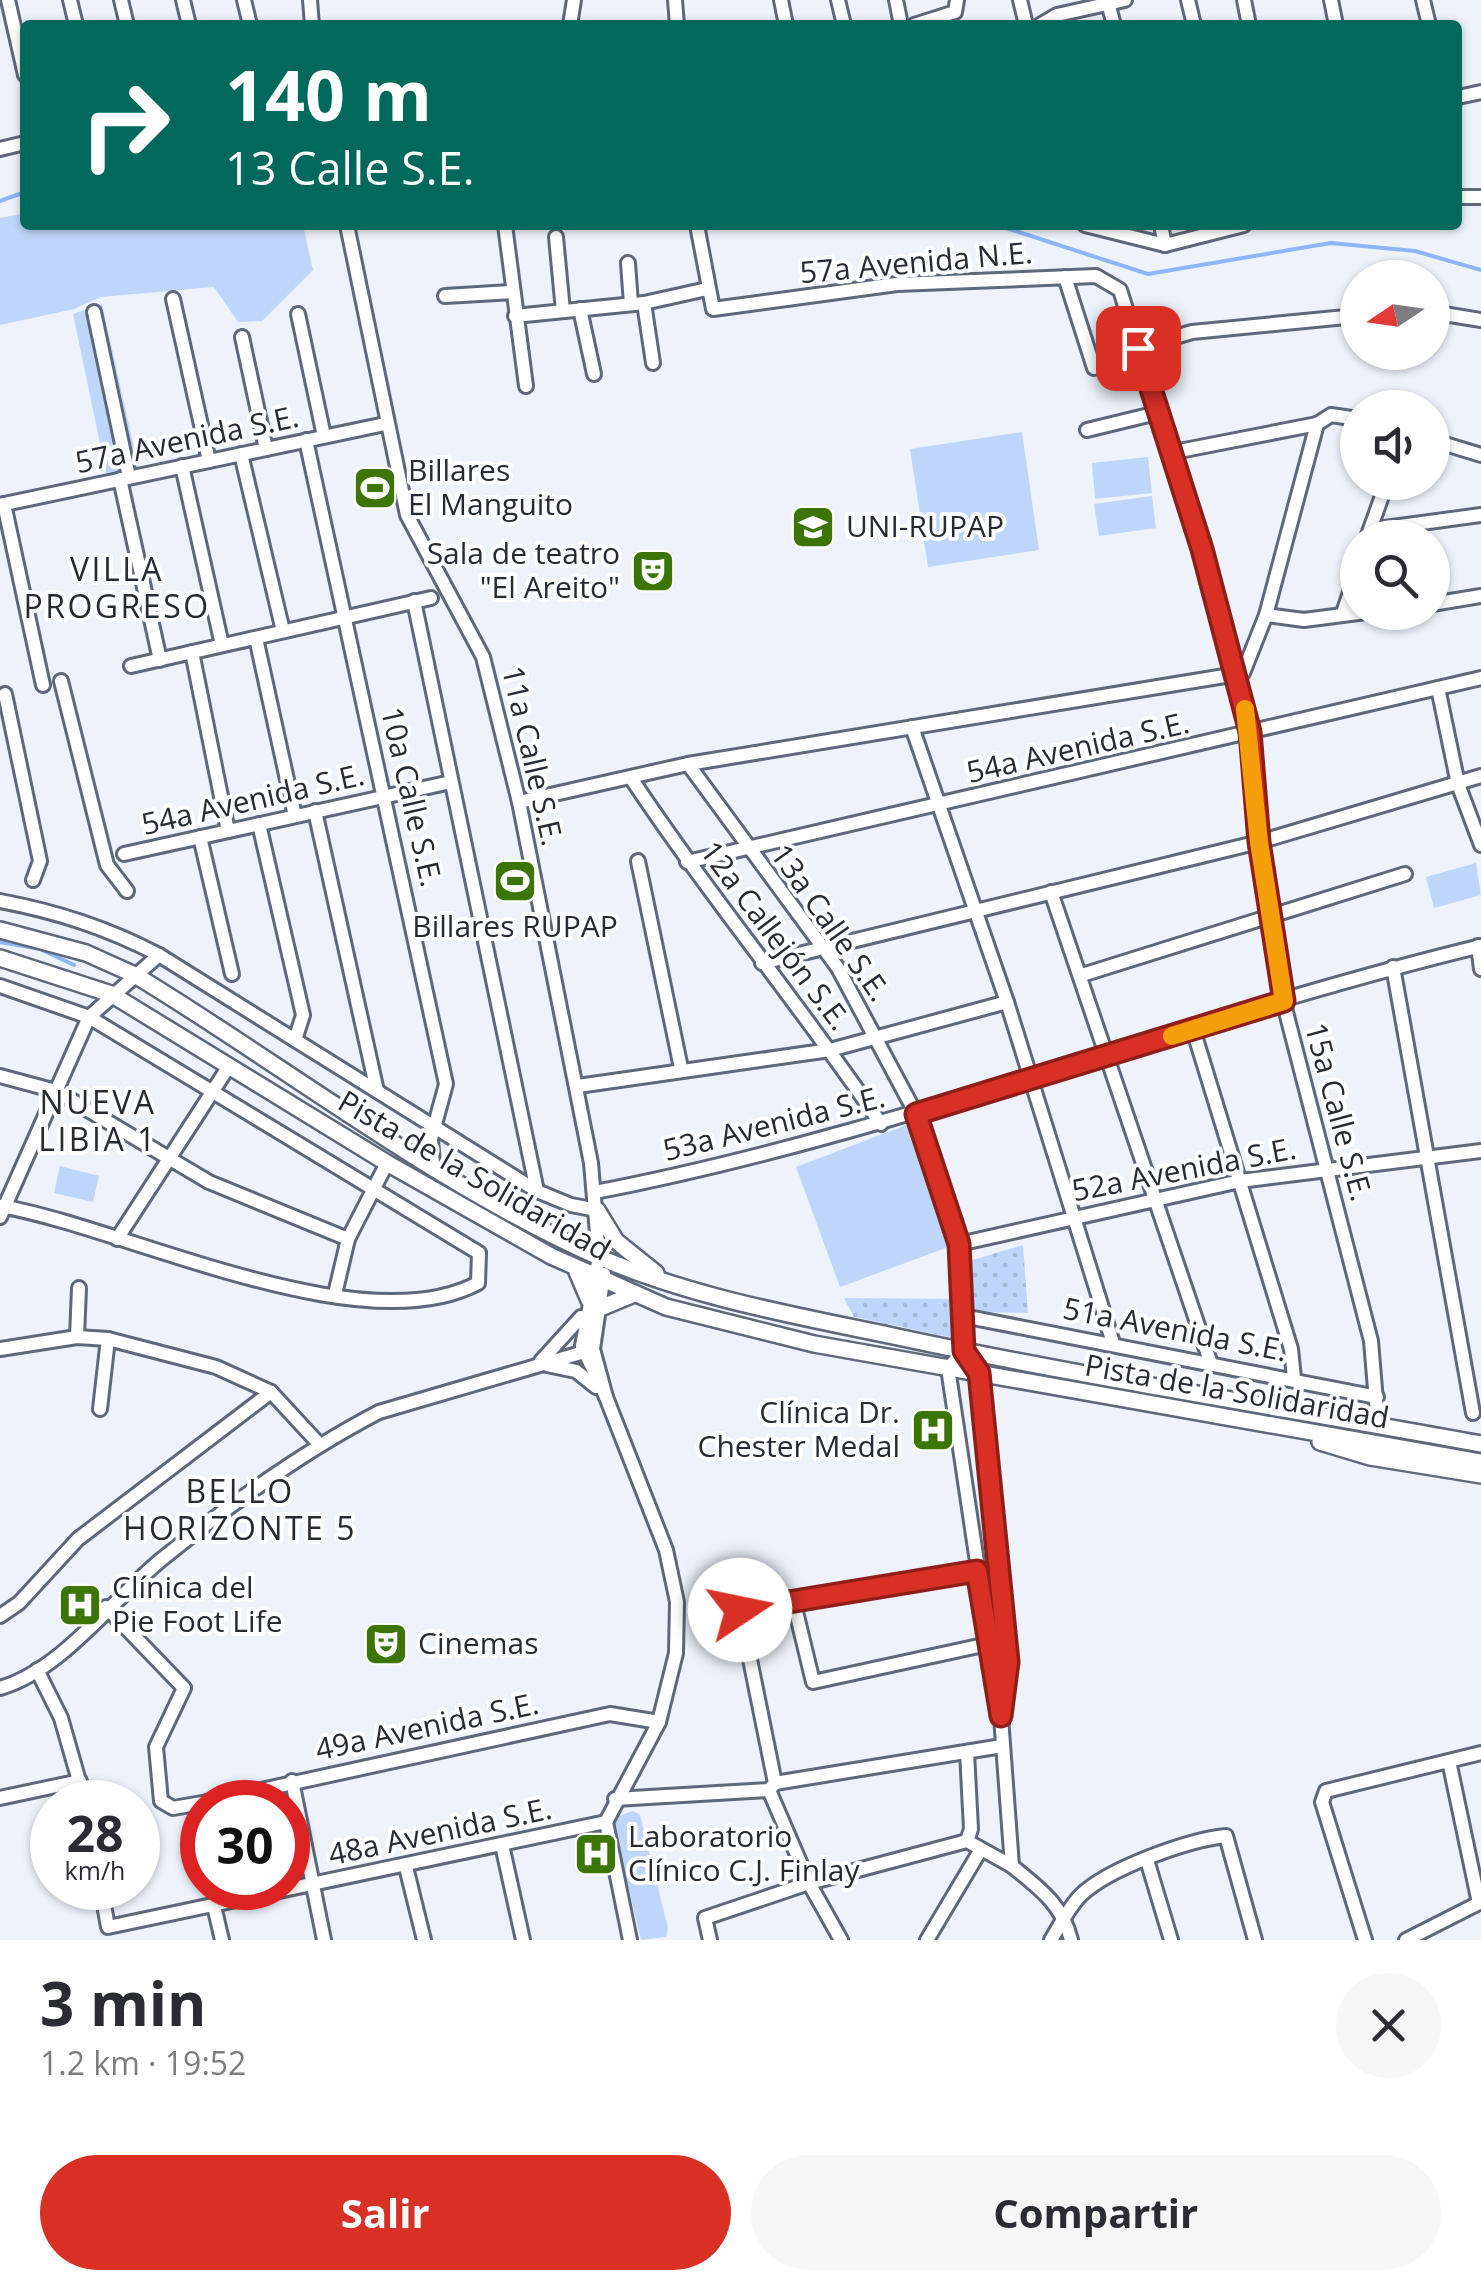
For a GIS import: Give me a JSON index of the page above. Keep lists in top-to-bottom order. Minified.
{"streets":{"main road":["Pista de la Solidaridad"],"street":["57a Avenida N.E.","57a Avenida S.E.","54a Avenida S.E.","11a Calle S.E.","10a Calle S.E.","13a Calle S.E.","12a Callejón S.E.","15a Calle S.E.","53a Avenida S.E.","52a Avenida S.E.","51a Avenida S.E.","49a Avenida S.E.","48a Avenida S.E."]},"crossings":[["57a Avenida N.E.","15a Calle S.E."],["57a Avenida S.E.","11a Calle S.E."],["57a Avenida S.E.","10a Calle S.E."],["54a Avenida S.E.","10a Calle S.E."],["54a Avenida S.E.","13a Calle S.E."],["54a Avenida S.E.","12a Callejón S.E."],["54a Avenida S.E.","15a Calle S.E."],["11a Calle S.E.","53a Avenida S.E."],["11a Calle S.E.","Pista de la Solidaridad"],["10a Calle S.E.","Pista de la Solidaridad"],["13a Calle S.E.","53a Avenida S.E."],["13a Calle S.E.","52a Avenida S.E."],["13a Calle S.E.","Pista de la Solidaridad"],["13a Calle S.E.","51a Avenida S.E."],["12a Callejón S.E.","53a Avenida S.E."],["15a Calle S.E.","53a Avenida S.E."],["15a Calle S.E.","52a Avenida S.E."],["15a Calle S.E.","Pista de la Solidaridad"],["15a Calle S.E.","51a Avenida S.E."]],"districts":["VILLA PROGRESO","NUEVA LIBIA 1","BELLO HORIZONTE 5"],"places":{"sports":["Billares El Manguito","Billares RUPAP"],"school or university":["UNI-RUPAP"],"theatre":["Sala de teatro \"El Areito\"","Cinemas"],"hospital":["Clínica Dr. Chester Medal","Clínica del Pie Foot Life","Laboratorio Clínico C.J. Finlay"]},"north":"left","page":{"turn":["140 m","13 Calle S.E."],"speed":"28 km/h","limit":"30","heading":["3 min","1.2 km · 19:52"],"buttons":["Salir","Compartir"]}}
